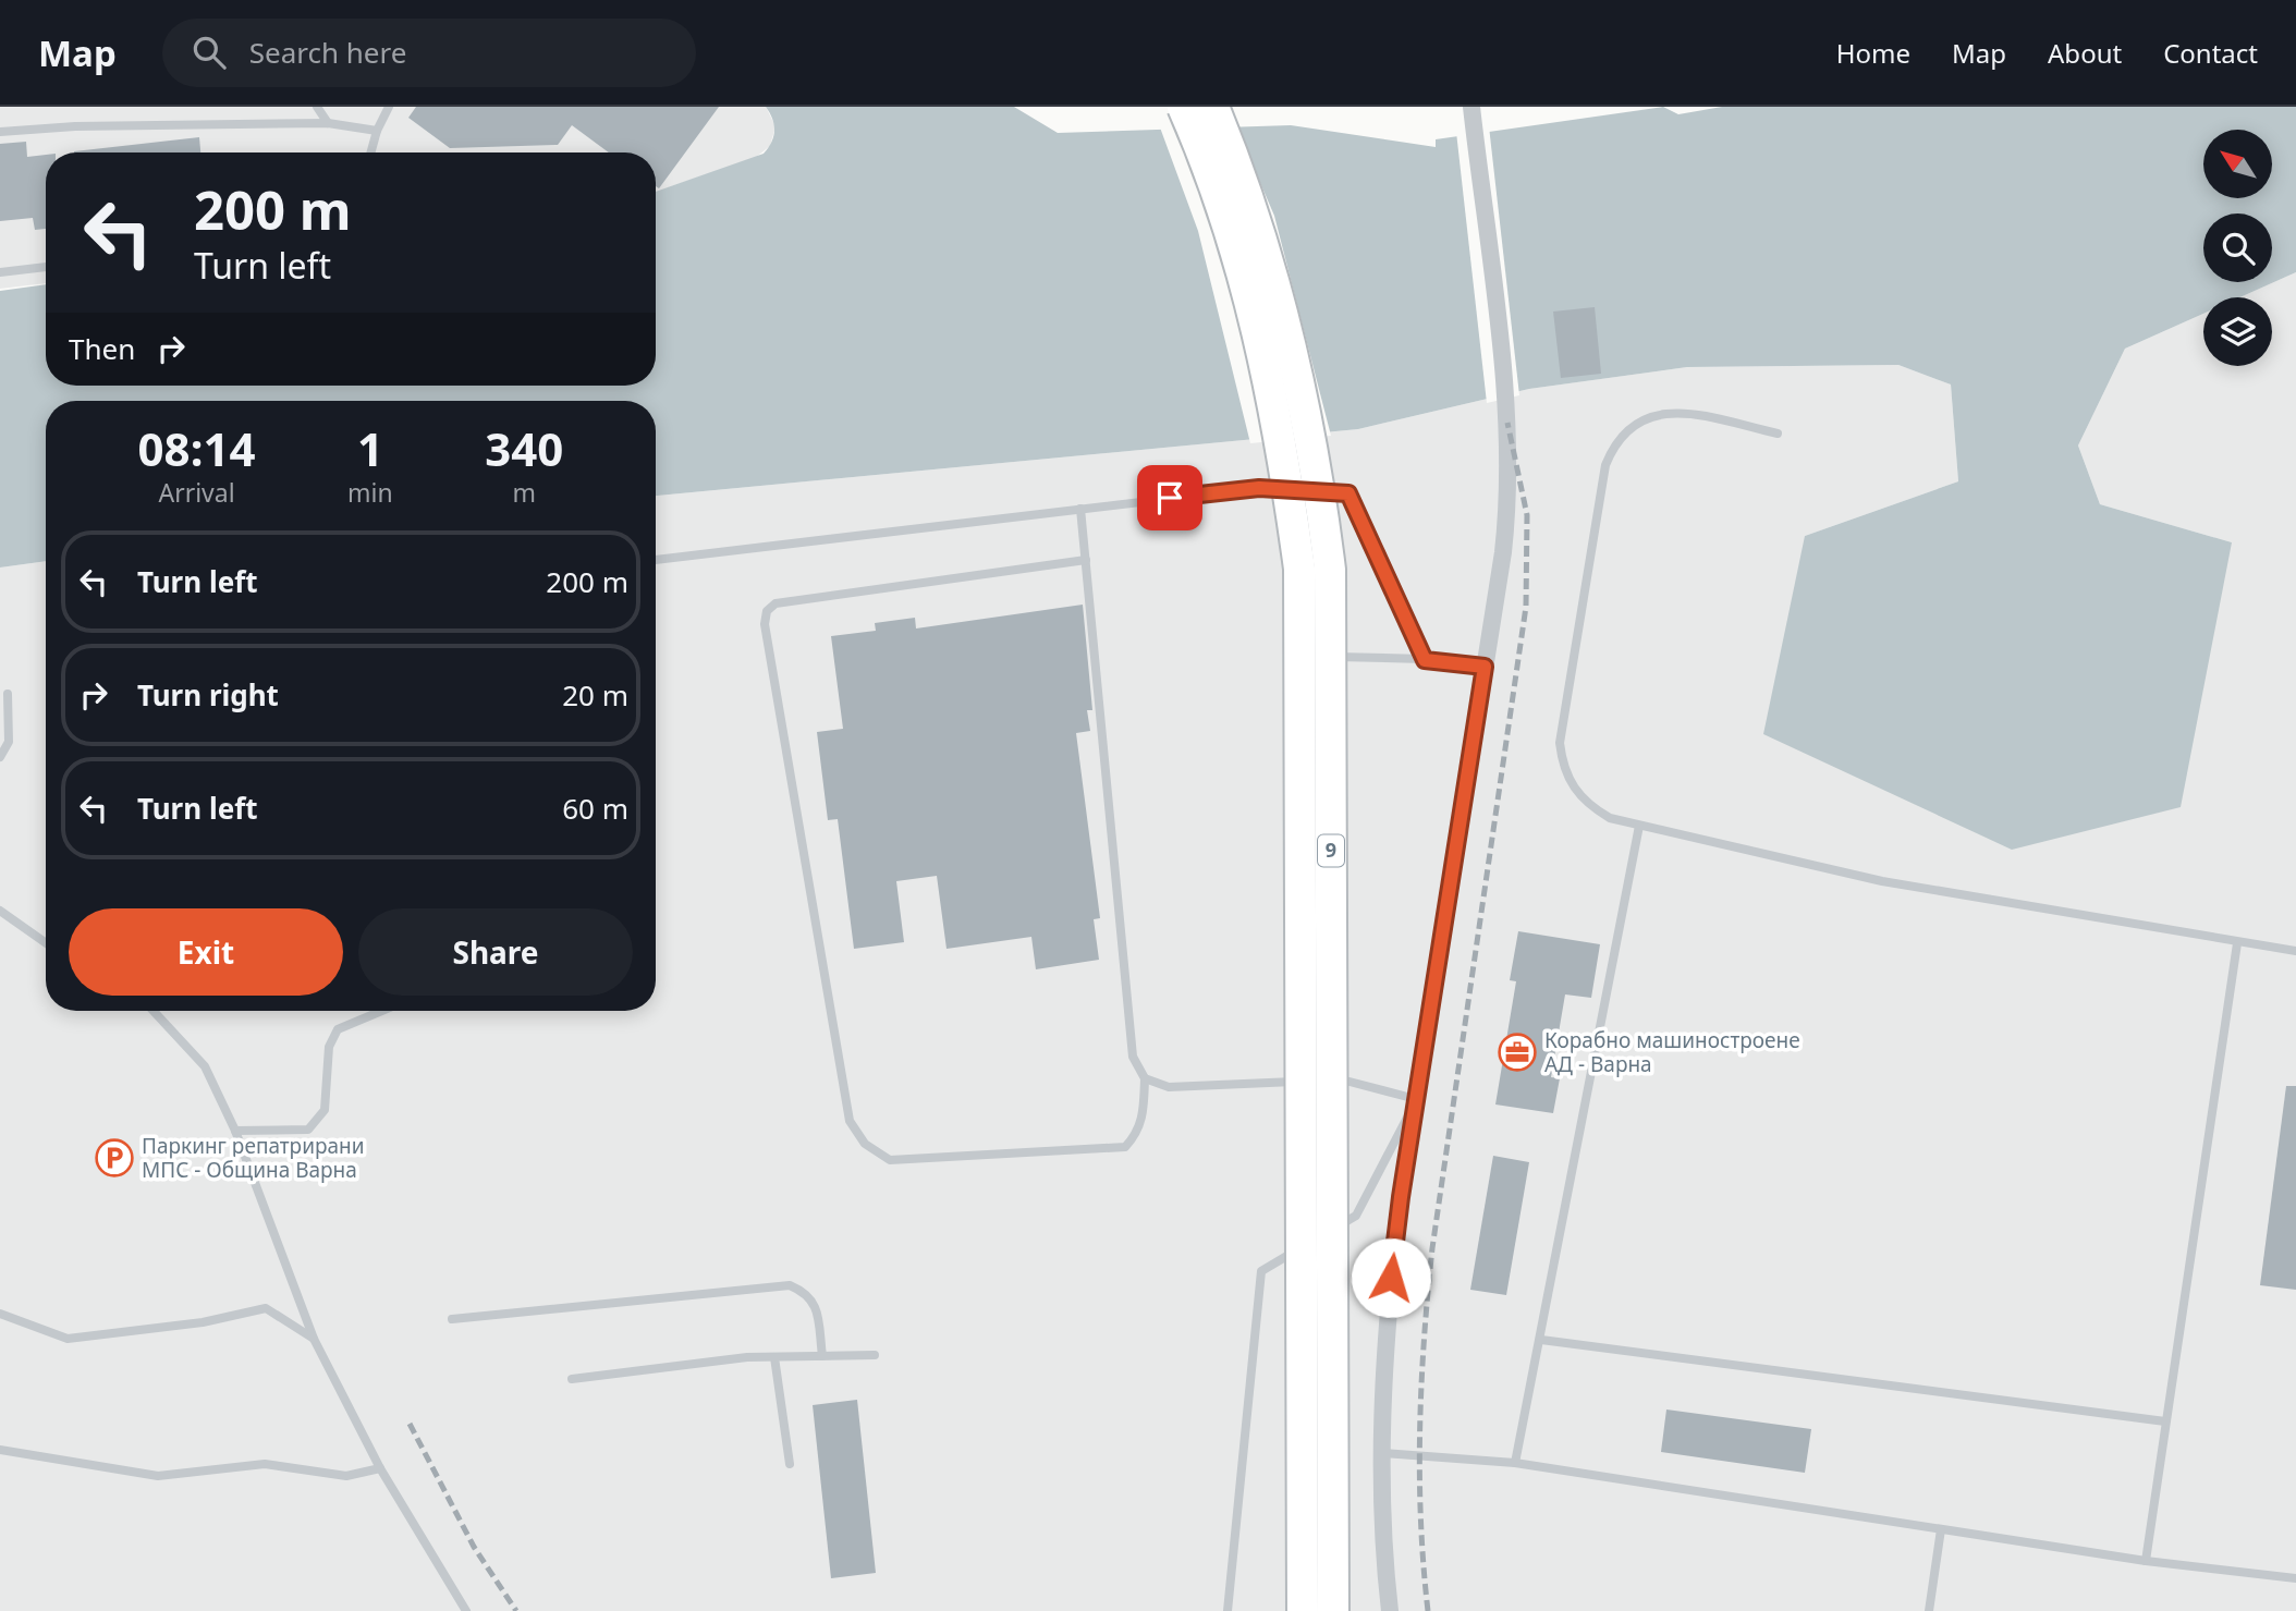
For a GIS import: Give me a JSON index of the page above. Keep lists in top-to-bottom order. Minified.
{"streets":{"highway":["9"]},"places":{"office":["Корабно машиностроене АД - Варна"],"parking":["Паркинг репатрирани МПС - Община Варна"]},"north":"top left","page":{"header":"Map","search":"Search here","nav":["Home","Map","About","Contact"],"turn":["200 m","Turn left"],"then":"Then","eta":["08:14","Arrival","1","min","340","m"],"list":[{"name":"Turn left","value":"200 m"},{"name":"Turn right","value":"20 m"},{"name":"Turn left","value":"60 m"}],"buttons":["Exit","Share"]}}
